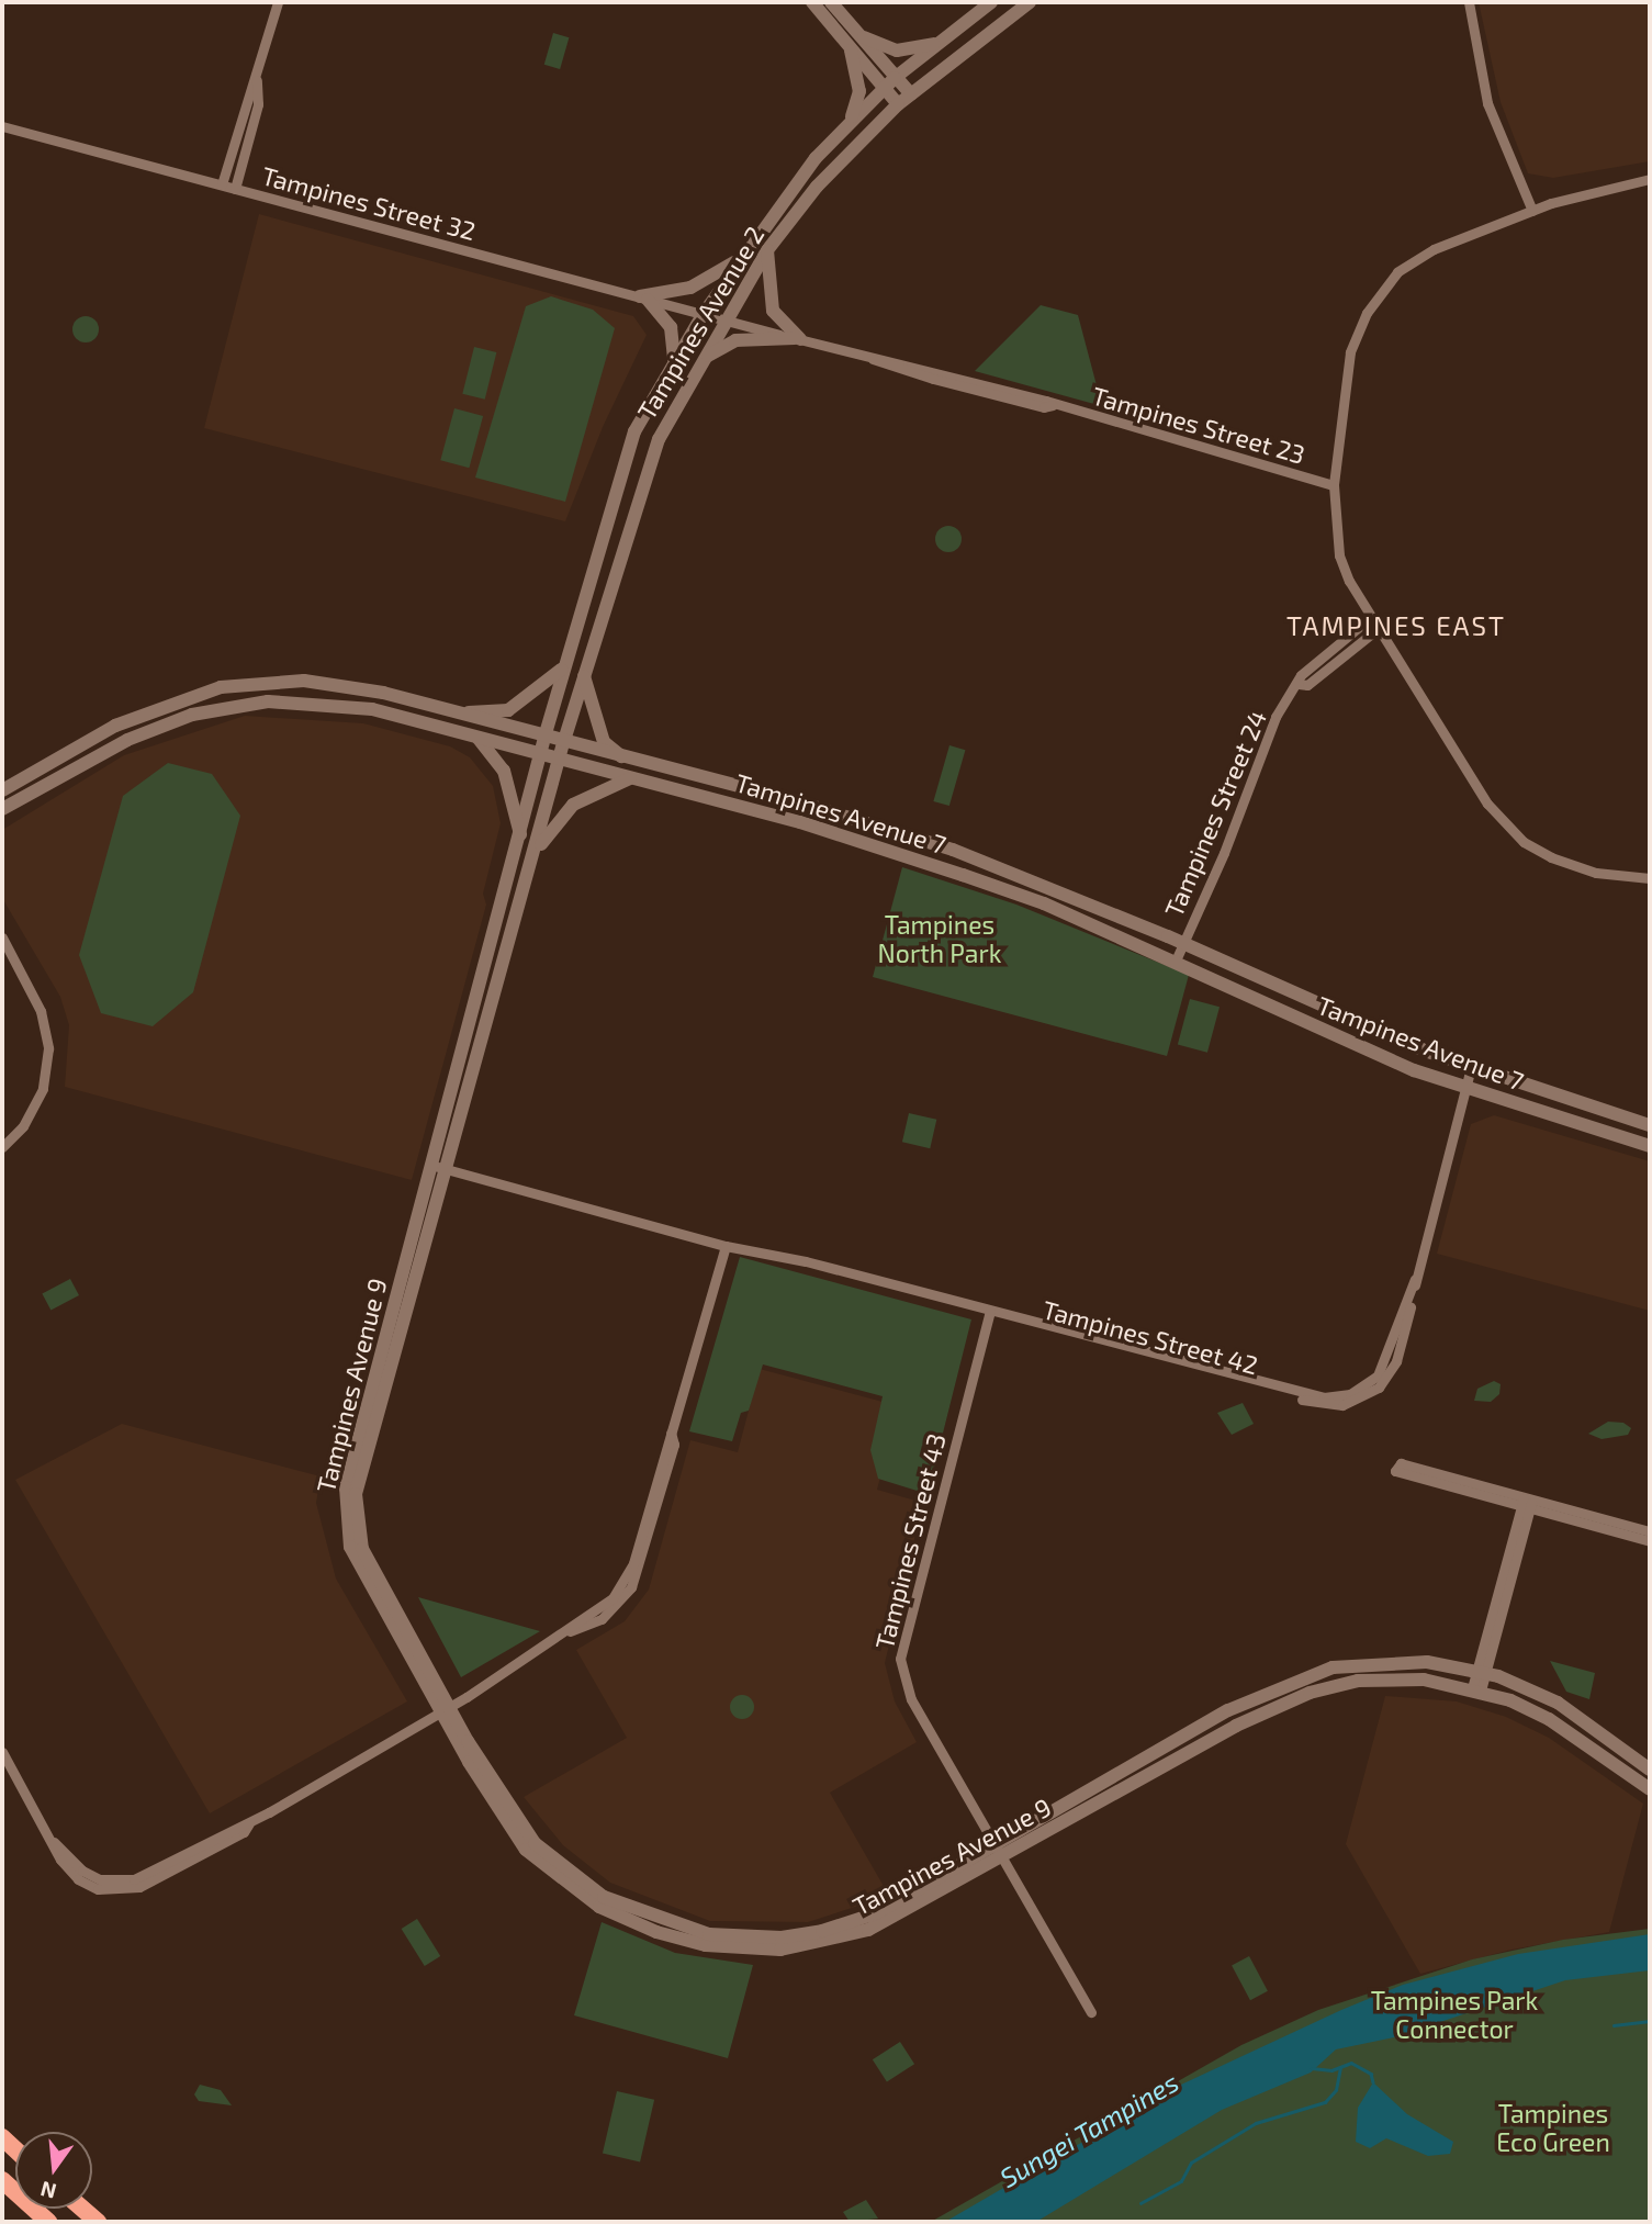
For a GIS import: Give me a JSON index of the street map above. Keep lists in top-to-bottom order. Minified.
{"streets":{"main road":["Tampines Avenue 2","Tampines Avenue 7","Tampines Avenue 9"],"street":["Tampines Street 32","Tampines Street 23","Tampines Street 24","Tampines Street 42","Tampines Street 43"]},"crossings":[["Tampines Street 32","Tampines Avenue 2"],["Tampines Street 32","Tampines Street 23"],["Tampines Avenue 2","Tampines Street 23"],["Tampines Avenue 2","Tampines Avenue 7"],["Tampines Avenue 2","Tampines Avenue 9"],["Tampines Avenue 7","Tampines Street 24"],["Tampines Avenue 7","Tampines Street 42"],["Tampines Avenue 7","Tampines Avenue 9"],["Tampines Street 42","Tampines Avenue 9"],["Tampines Street 42","Tampines Street 43"],["Tampines Avenue 9","Tampines Street 43"]],"districts":["TAMPINES EAST"],"water":["Sungei Tampines"],"parks":["Tampines North Park","Tampines Park Connector","Tampines Eco Green"],"north":"bottom"}
